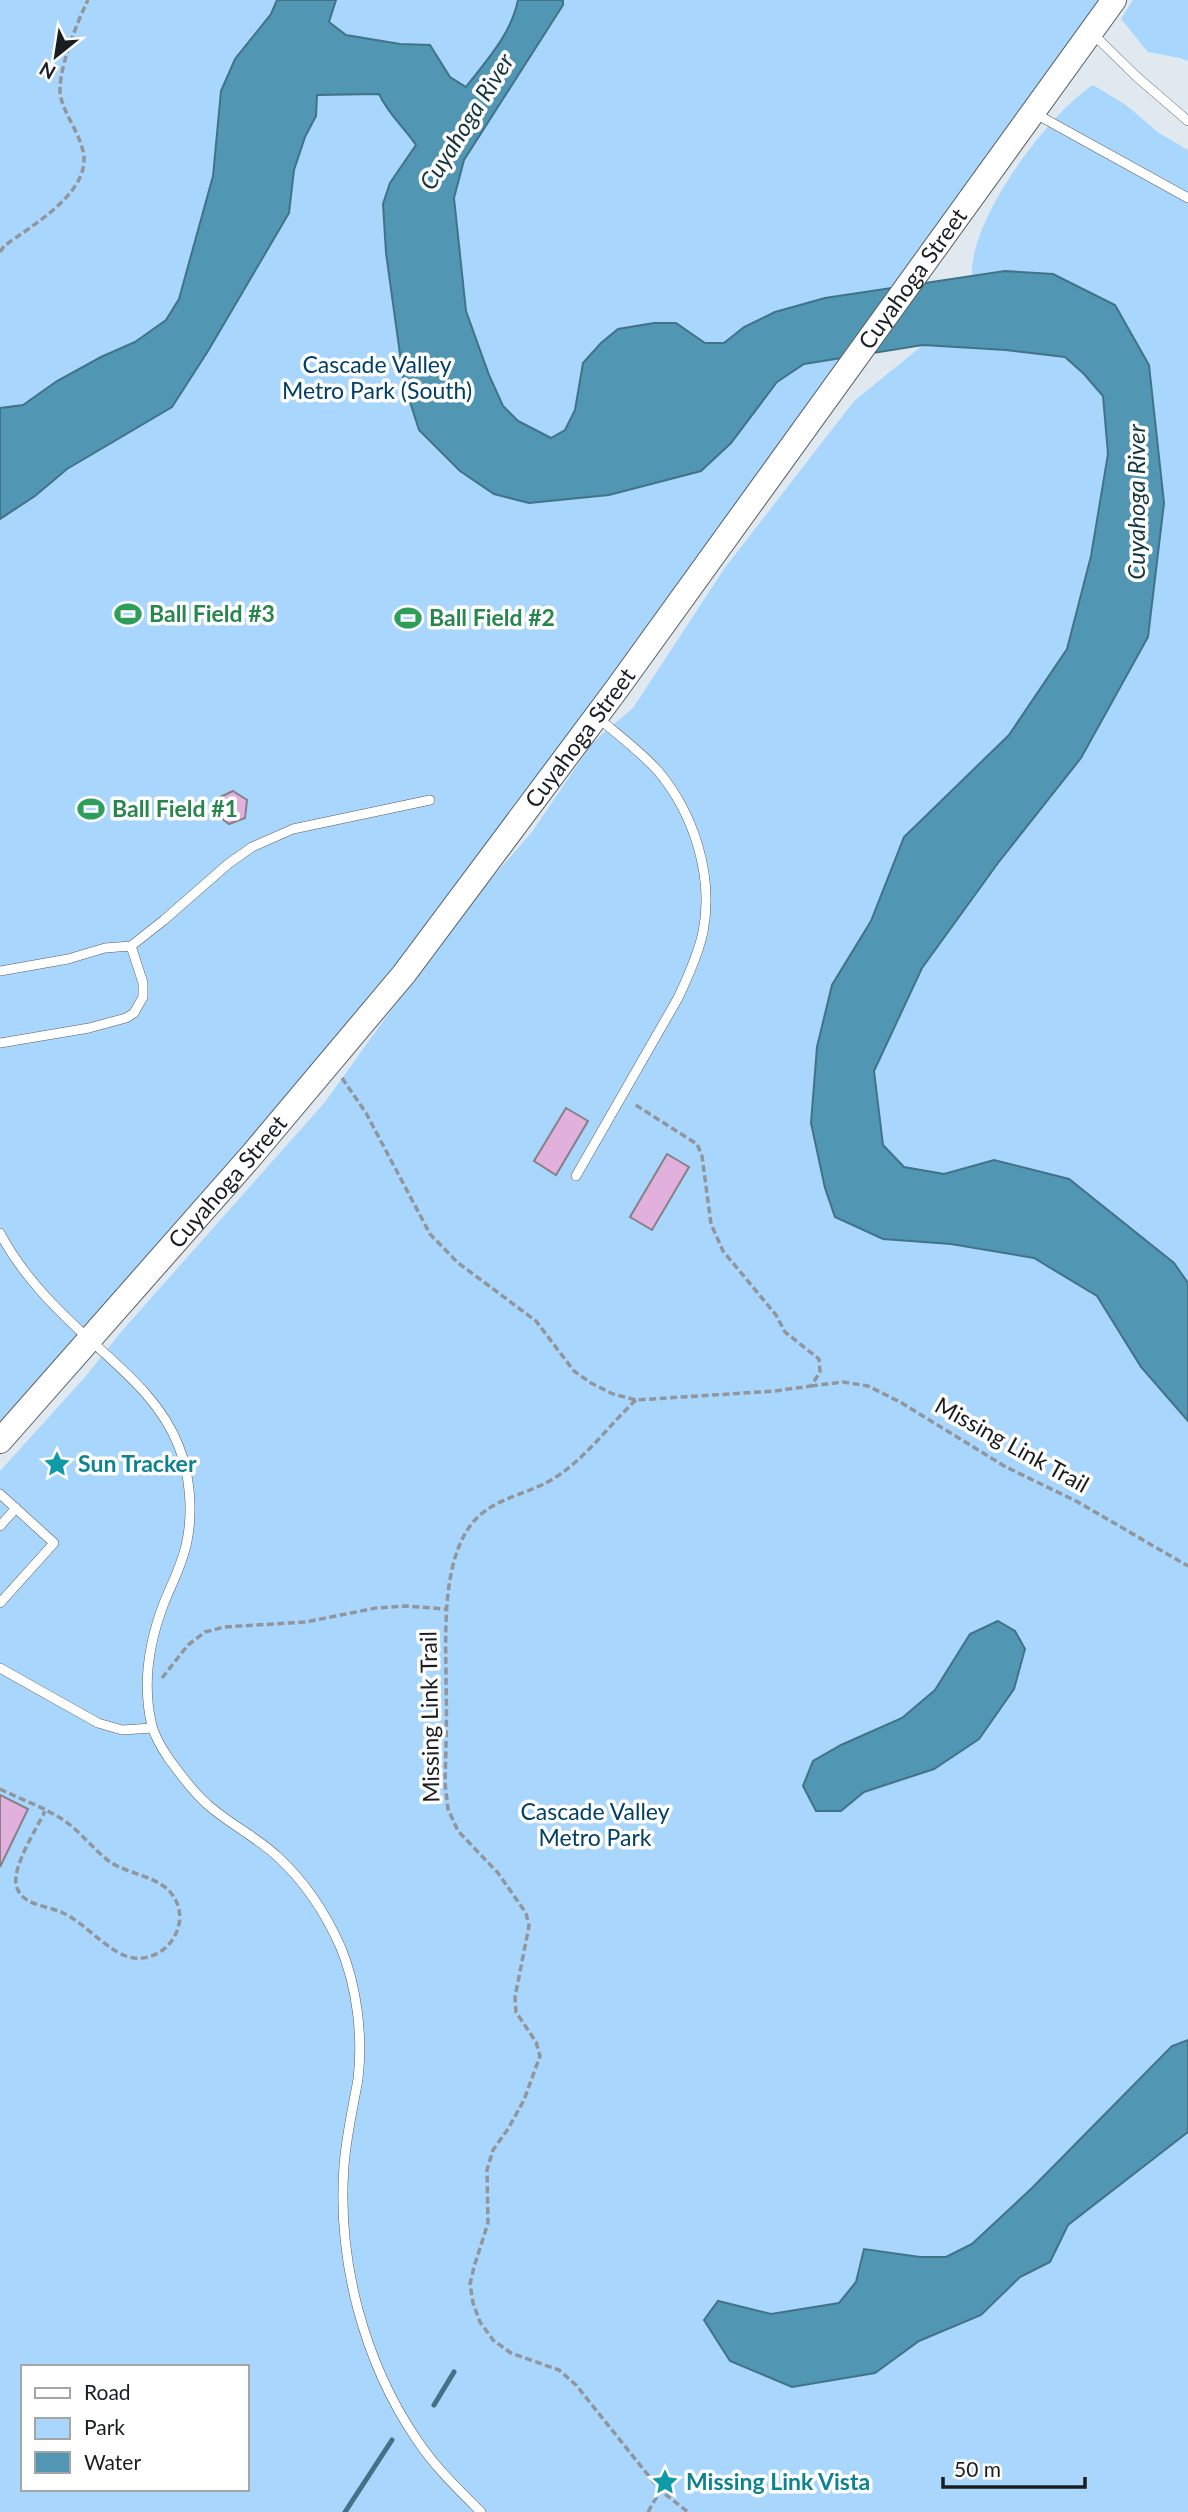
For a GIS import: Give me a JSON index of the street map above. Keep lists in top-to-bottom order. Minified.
{"streets":{"street":["Cuyahoga Street"],"path":["Missing Link Trail"]},"water":["Cuyahoga River"],"parks":["Cascade Valley Metro Park (South)","Cascade Valley Metro Park"],"places":{"sports":["Ball Field #3","Ball Field #2","Ball Field #1"],"place":["Sun Tracker","Missing Link Vista"]},"legend":["Road","Park","Water"],"scale_bar":"50 m","north":"bottom left"}
